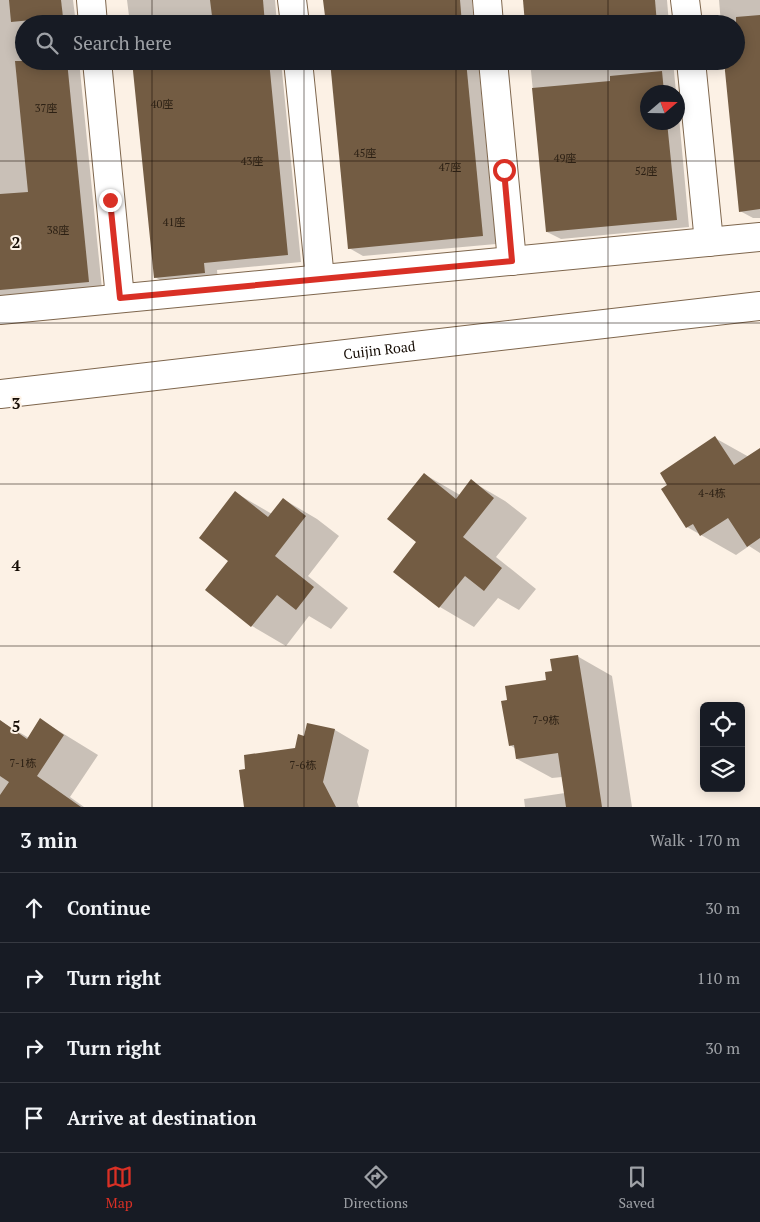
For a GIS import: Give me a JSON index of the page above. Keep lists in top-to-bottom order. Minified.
{"streets":{"street":["Cuijin Road"]},"house_numbers":["40座","37座","45座","49座","43座","47座","52座","41座","38座","4-4栋","7-9栋","7-1栋","7-6栋"],"north":"right","page":{"search":"Search here","heading":["3 min","Walk · 170 m"],"list":[["Continue","30 m"],["Turn right","110 m"],["Turn right","30 m"],"Arrive at destination"],"nav":["Map","Directions","Saved"]},"grid":{"rows":["2","3","4","5"]}}
